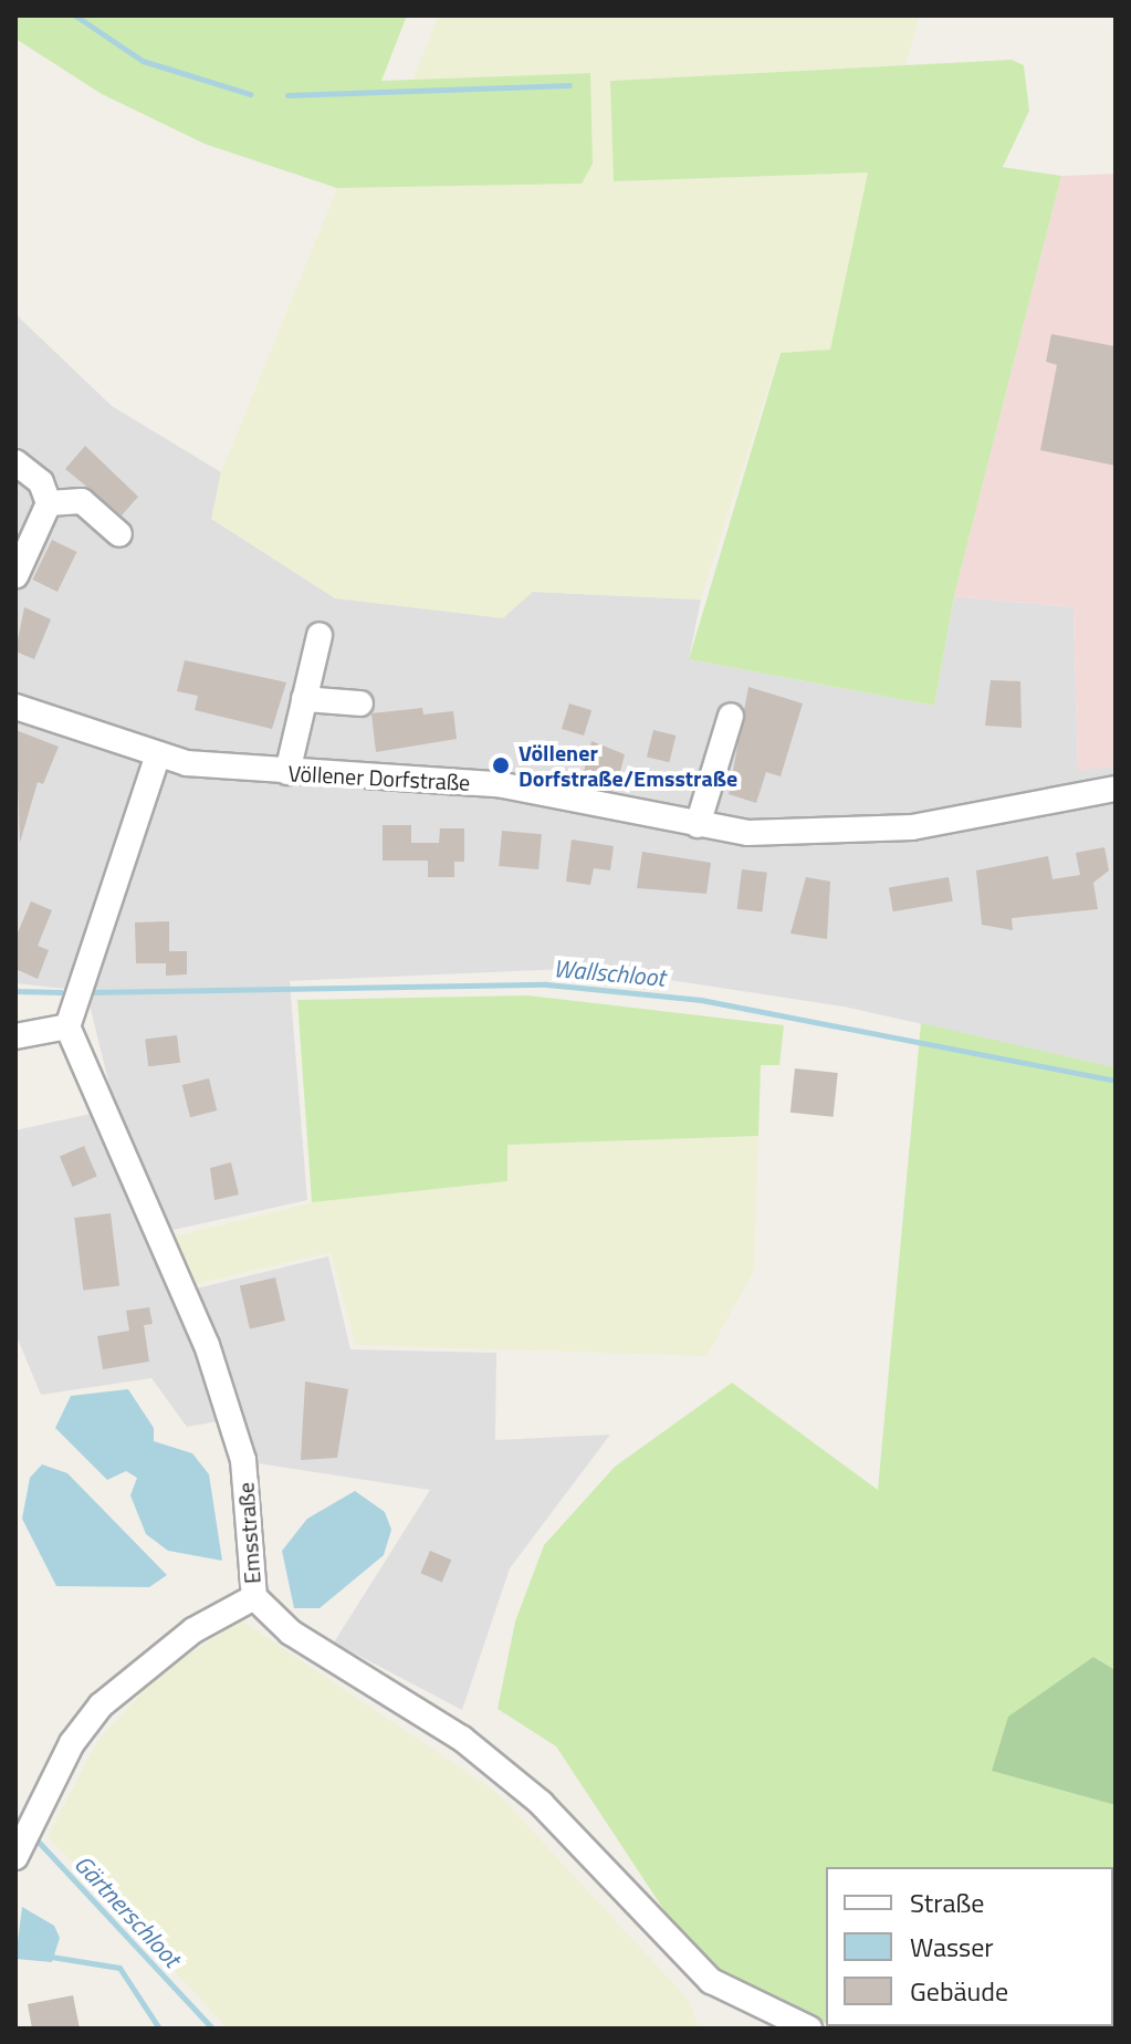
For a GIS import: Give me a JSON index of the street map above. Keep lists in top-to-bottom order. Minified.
{"streets":{"street":["Völlener Dorfstraße","Emsstraße"]},"water":["Wallschloot","Gärtnerschloot"],"places":["Völlener Dorfstraße/Emsstraße"],"legend":["Straße","Wasser","Gebäude"]}
